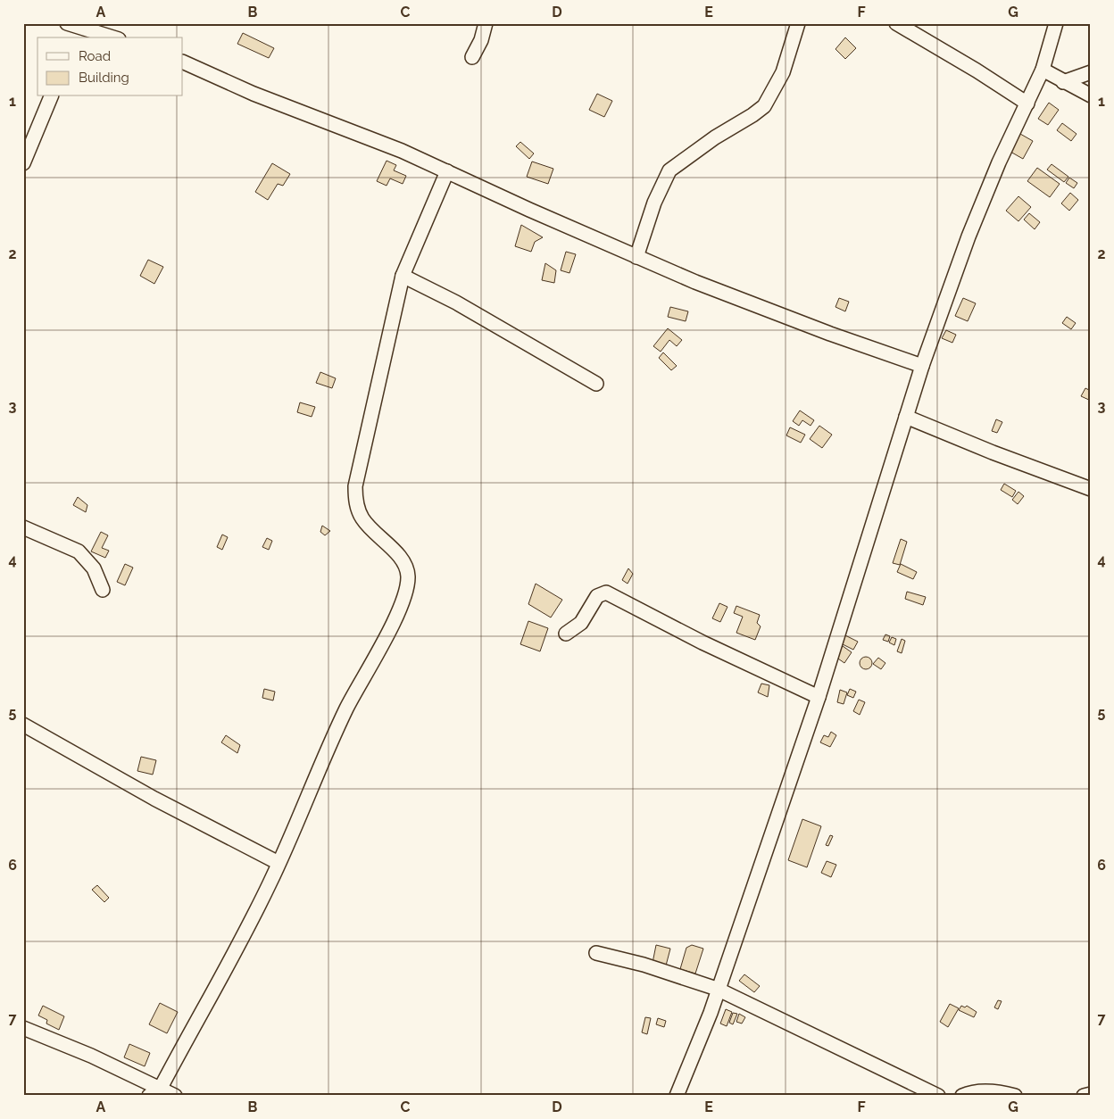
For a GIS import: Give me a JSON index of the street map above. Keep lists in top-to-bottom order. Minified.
{"legend":["Road","Building"],"grid":{"columns":["A","B","C","D","E","F","G"],"rows":["1","2","3","4","5","6","7"]}}
